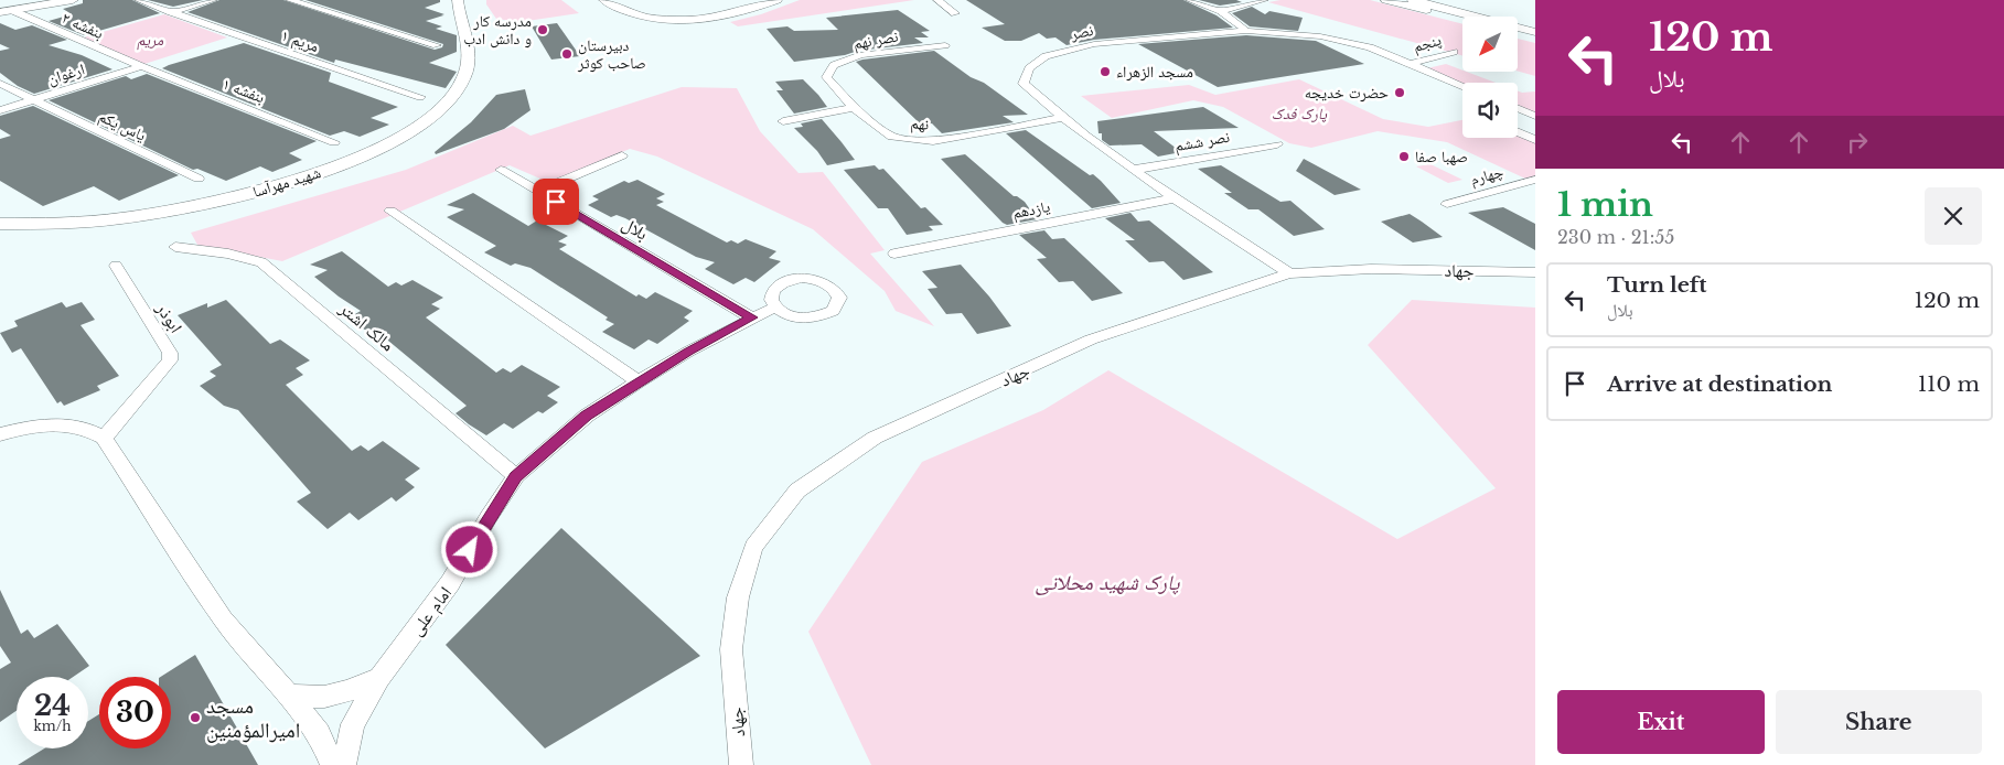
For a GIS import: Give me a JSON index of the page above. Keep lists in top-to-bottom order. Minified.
{"streets":{"main road":["شهید مهرآسا"],"street":["بنفشه ۲","نصر","نصر نهم","مریم ۱","پنجم","ارغوان","بنفشه ۱","نهم","یاس یکم","نصر ششم","چهارم","یازدهم","بلال","جهاد","ابوذر","مالک اشتر","امام علی"]},"crossings":[["بنفشه ۲","ارغوان"],["بنفشه ۲","بنفشه ۱"],["نصر","پنجم"],["نصر","نهم"],["نصر","نصر ششم"],["نصر","یازدهم"],["نصر","جهاد"],["نصر نهم","نهم"],["ارغوان","بنفشه ۱"],["ارغوان","یاس یکم"],["بلال","امام علی"],["مالک اشتر","امام علی"]],"parks":["مریم","پارک فدک","پارک شهید محلاتی"],"places":["مدرسه کار و دانش ادب","دبيرستان صاحب كوثر","مسجد الزهراء","حضرت خدیجه","صهبا صفا","مسجد امیرالمؤمنین"],"north":"bottom left","page":{"turn":["120 m","بلال"],"heading":["1 min","230 m · 21:55"],"list":[{"name":"Turn left","note":"بلال","value":"120 m"},{"name":"Arrive at destination","value":"110 m"}],"speed":"24 km/h","limit":"30","buttons":["Exit","Share"]}}
